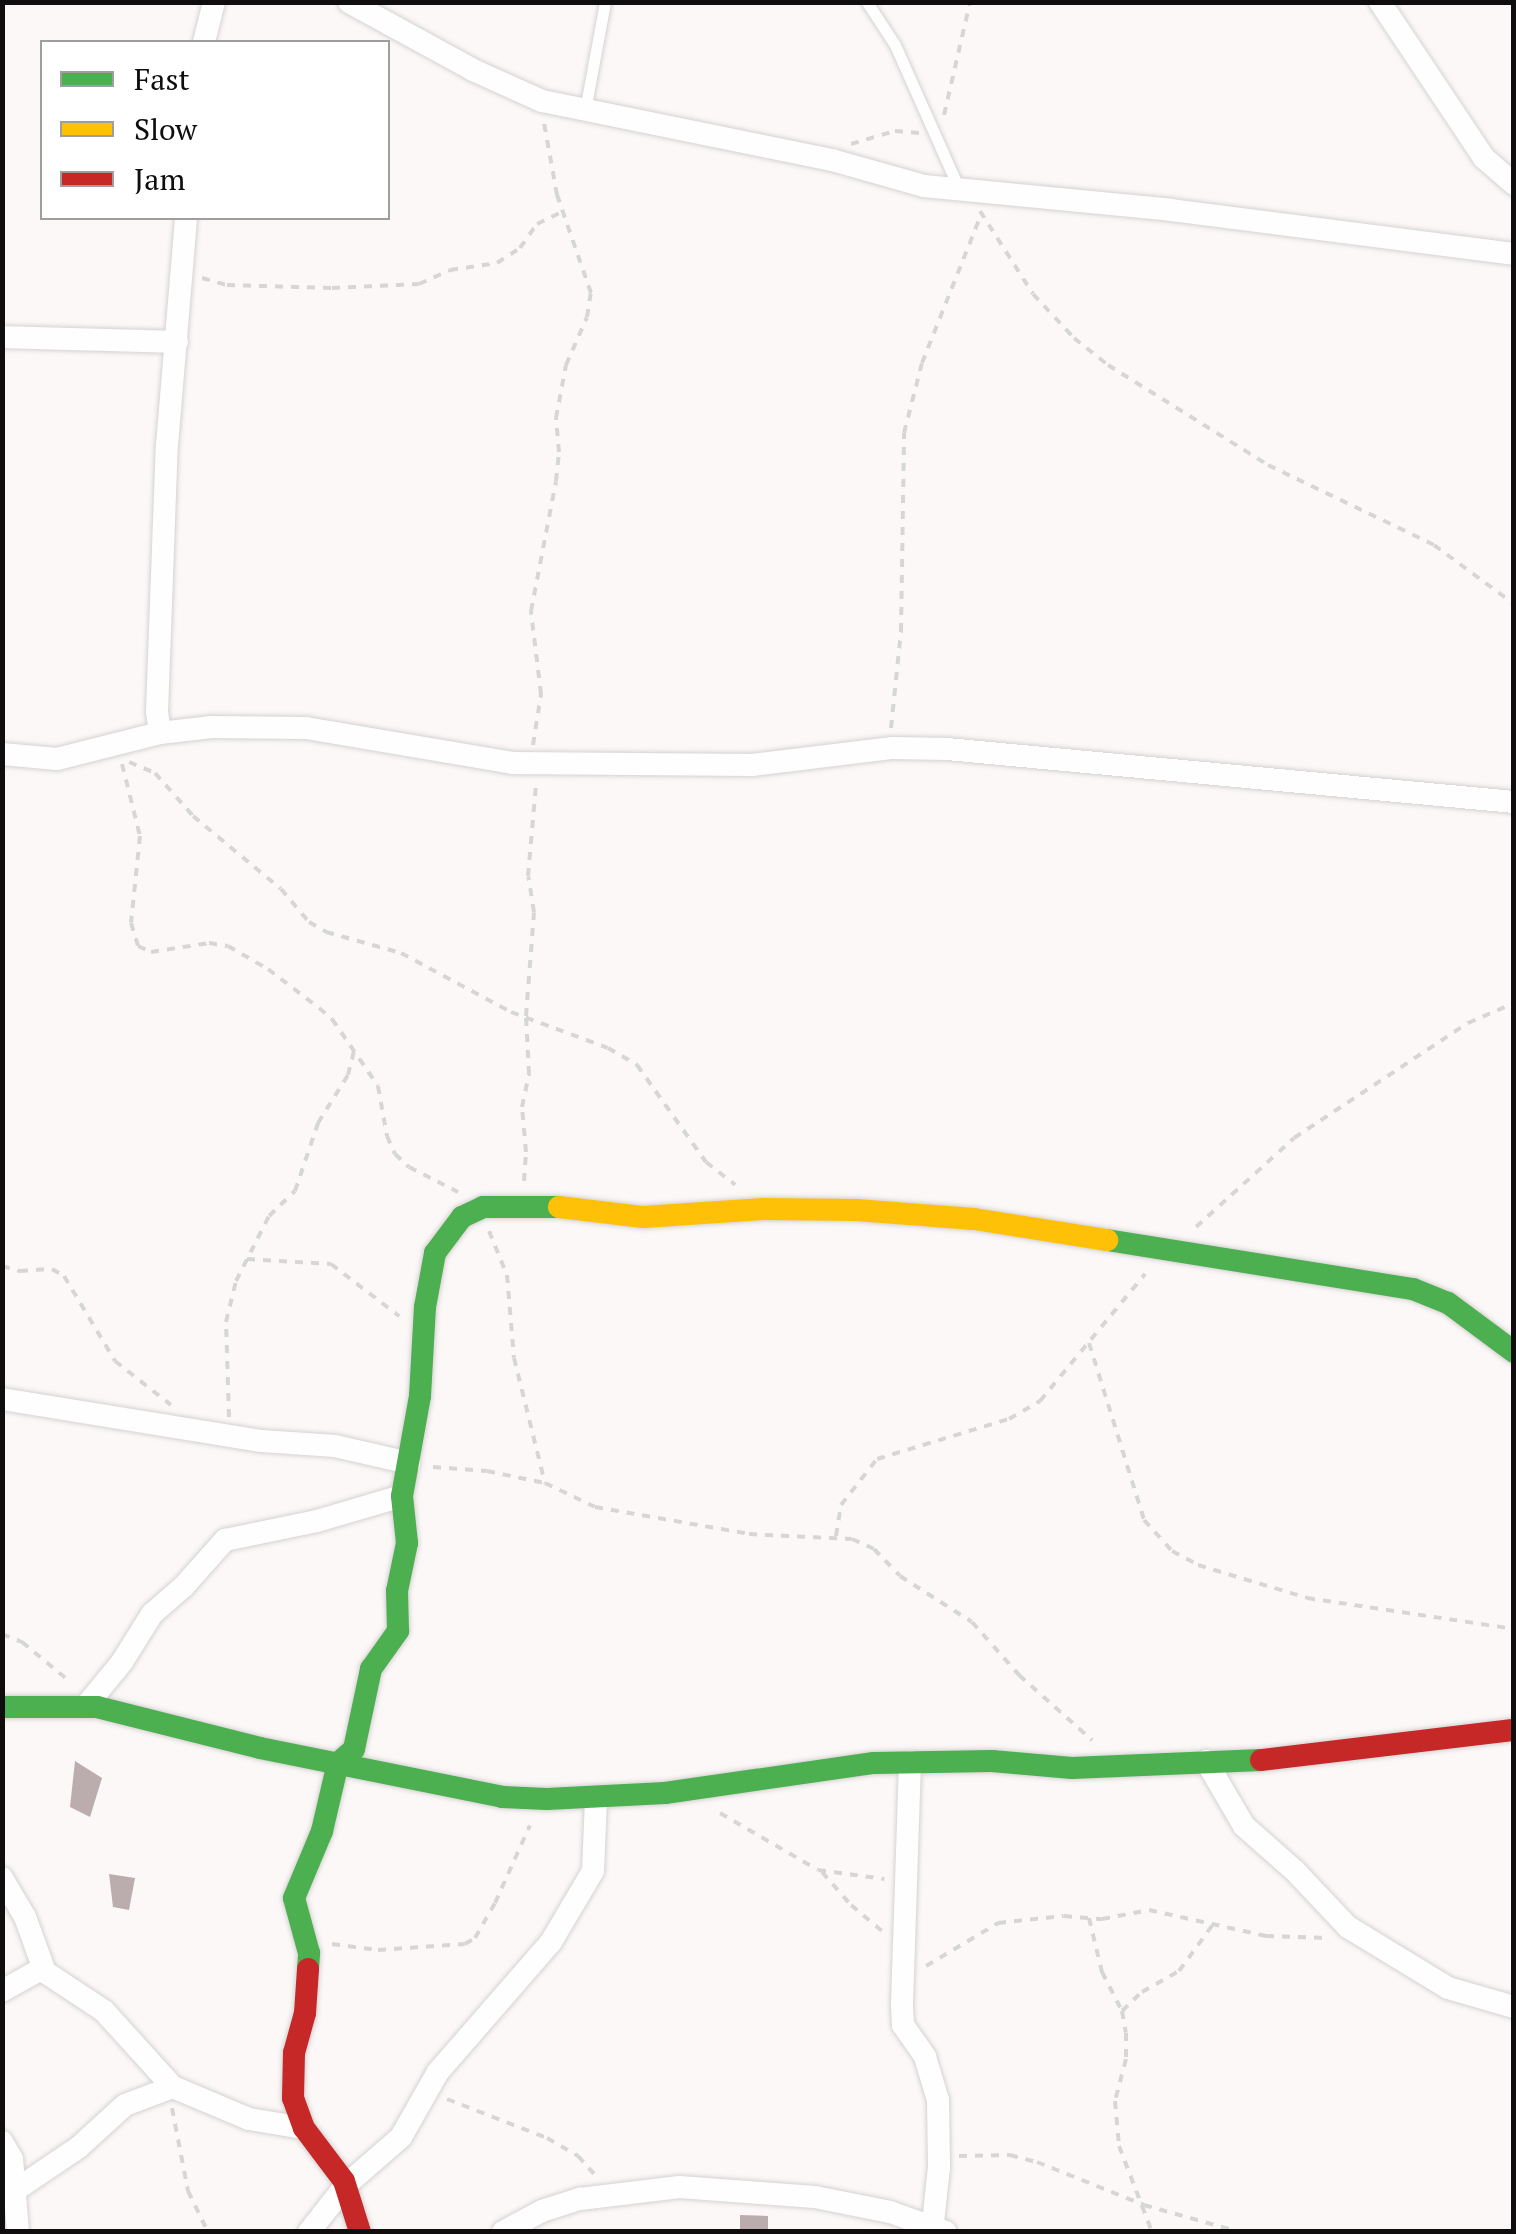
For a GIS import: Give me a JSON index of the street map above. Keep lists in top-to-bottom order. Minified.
{"legend":["Fast","Slow","Jam"]}
